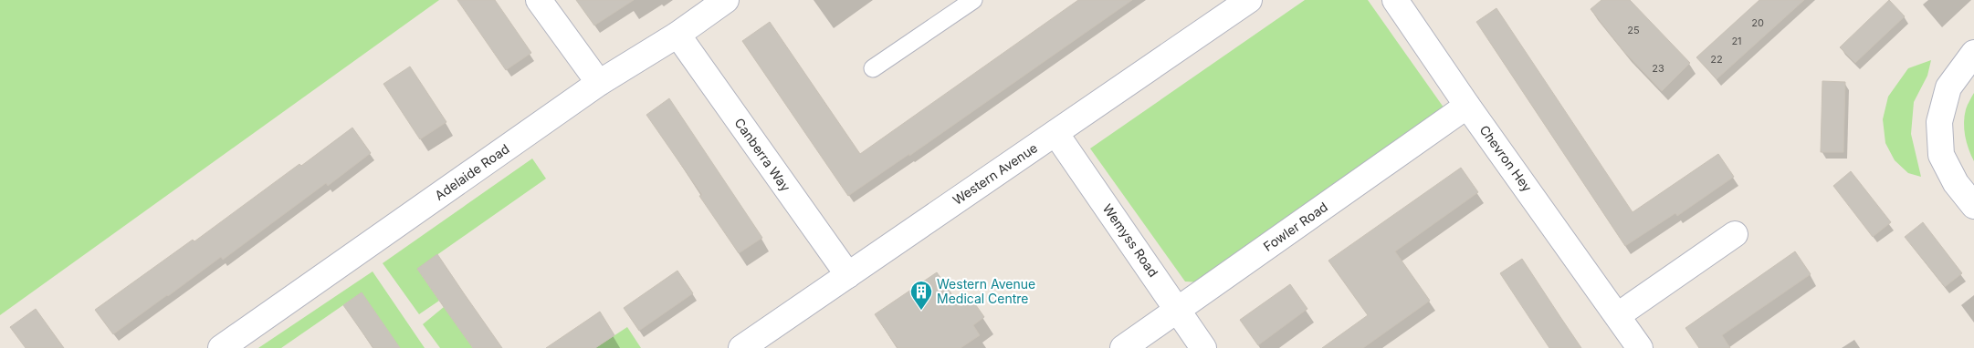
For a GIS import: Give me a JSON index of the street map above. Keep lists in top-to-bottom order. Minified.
{"streets":{"street":["Canberra Way","Chevron Hey","Adelaide Road","Western Avenue","Fowler Road","Wemyss Road"]},"crossings":[["Canberra Way","Adelaide Road"],["Canberra Way","Western Avenue"],["Chevron Hey","Fowler Road"],["Western Avenue","Wemyss Road"],["Fowler Road","Wemyss Road"]],"places":{"building":["Western Avenue Medical Centre"]},"house_numbers":["20","25","21","22","23"]}
